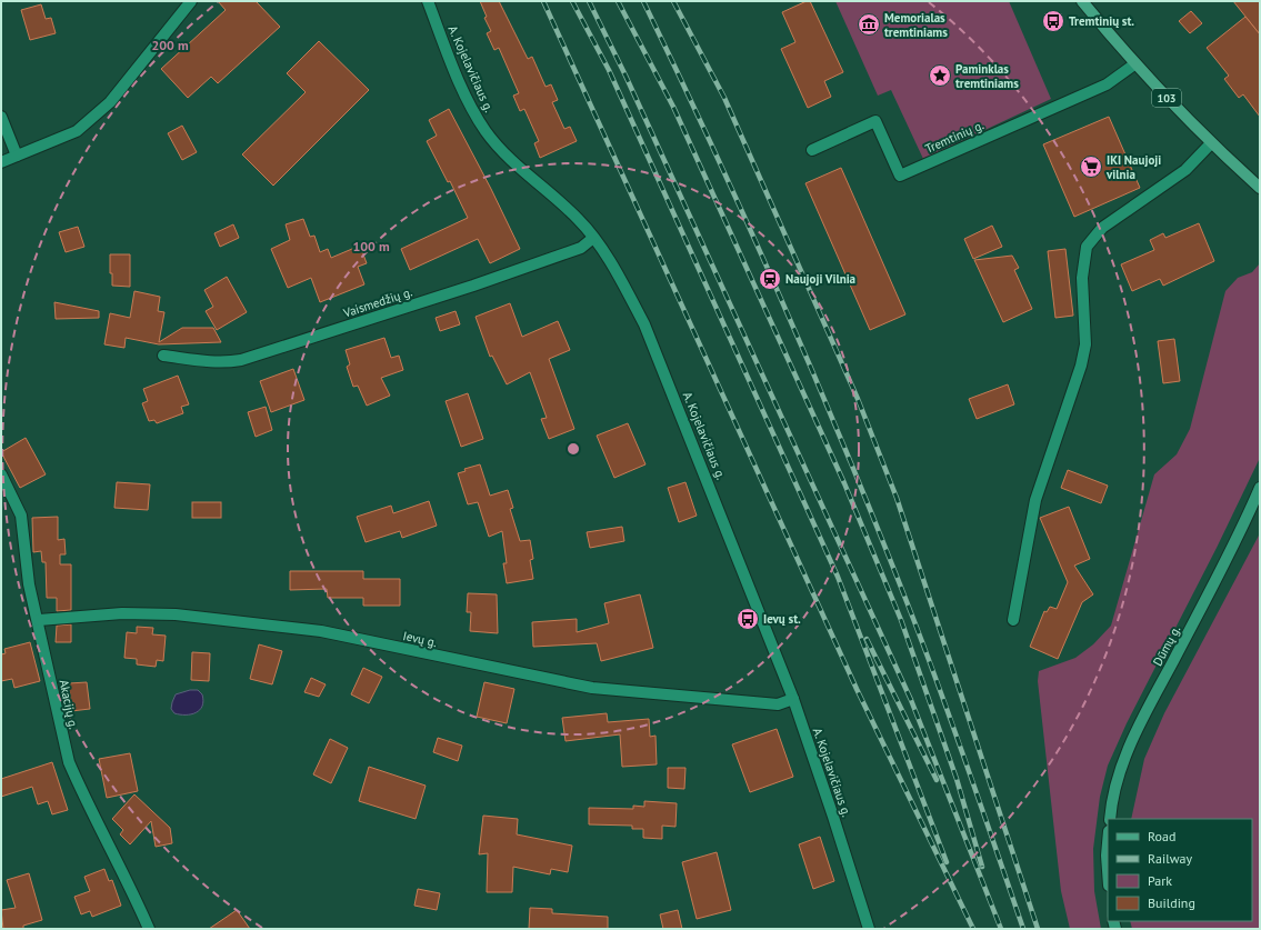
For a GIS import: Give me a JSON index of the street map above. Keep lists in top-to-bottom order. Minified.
{"streets":{"main road":["103","Dūmų g."],"street":["A. Kojelavičiaus g.","Tremtinių g.","Vaismedžių g.","Ievų g.","Akacijų g."]},"crossings":[["A. Kojelavičiaus g.","Vaismedžių g."],["A. Kojelavičiaus g.","Ievų g."],["103","Tremtinių g."],["Ievų g.","Akacijų g."]],"places":{"bus stop":["Tremtinių st.","Ievų st."],"museum":["Memorialas tremtiniams"],"place":["Paminklas tremtiniams"],"supermarket":["IKI Naujoji vilnia"],"station":["Naujoji Vilnia"]},"legend":["Road","Railway","Park","Building"],"rings":["200 m","100 m"]}
